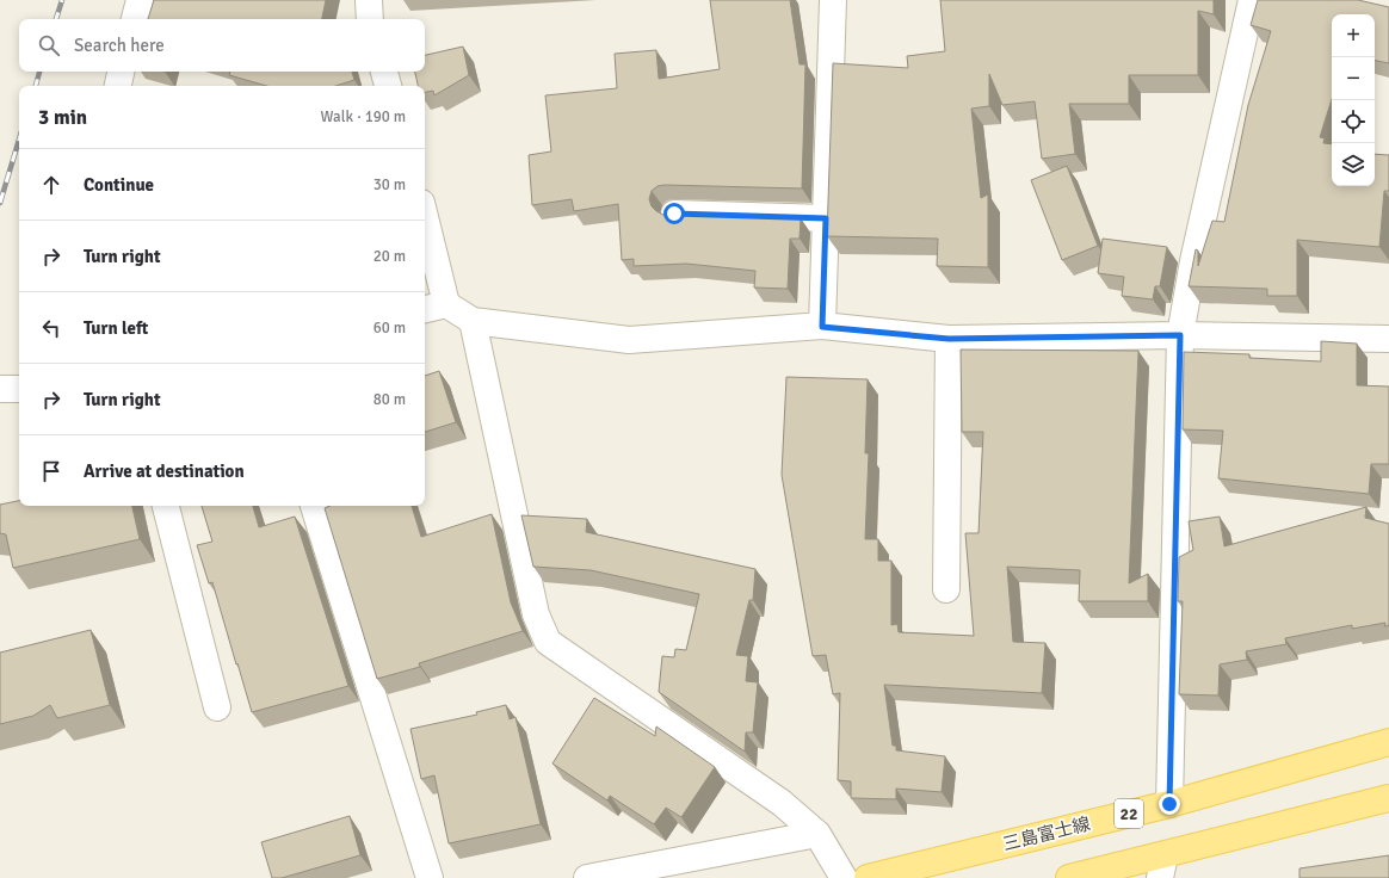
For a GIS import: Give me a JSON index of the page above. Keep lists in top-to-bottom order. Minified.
{"streets":{"main road":["22","三島富士線"]},"page":{"map_buttons":["+","−"],"search":"Search here","heading":["3 min","Walk · 190 m"],"list":[["Continue","30 m"],["Turn right","20 m"],["Turn left","60 m"],["Turn right","80 m"],"Arrive at destination"]}}
